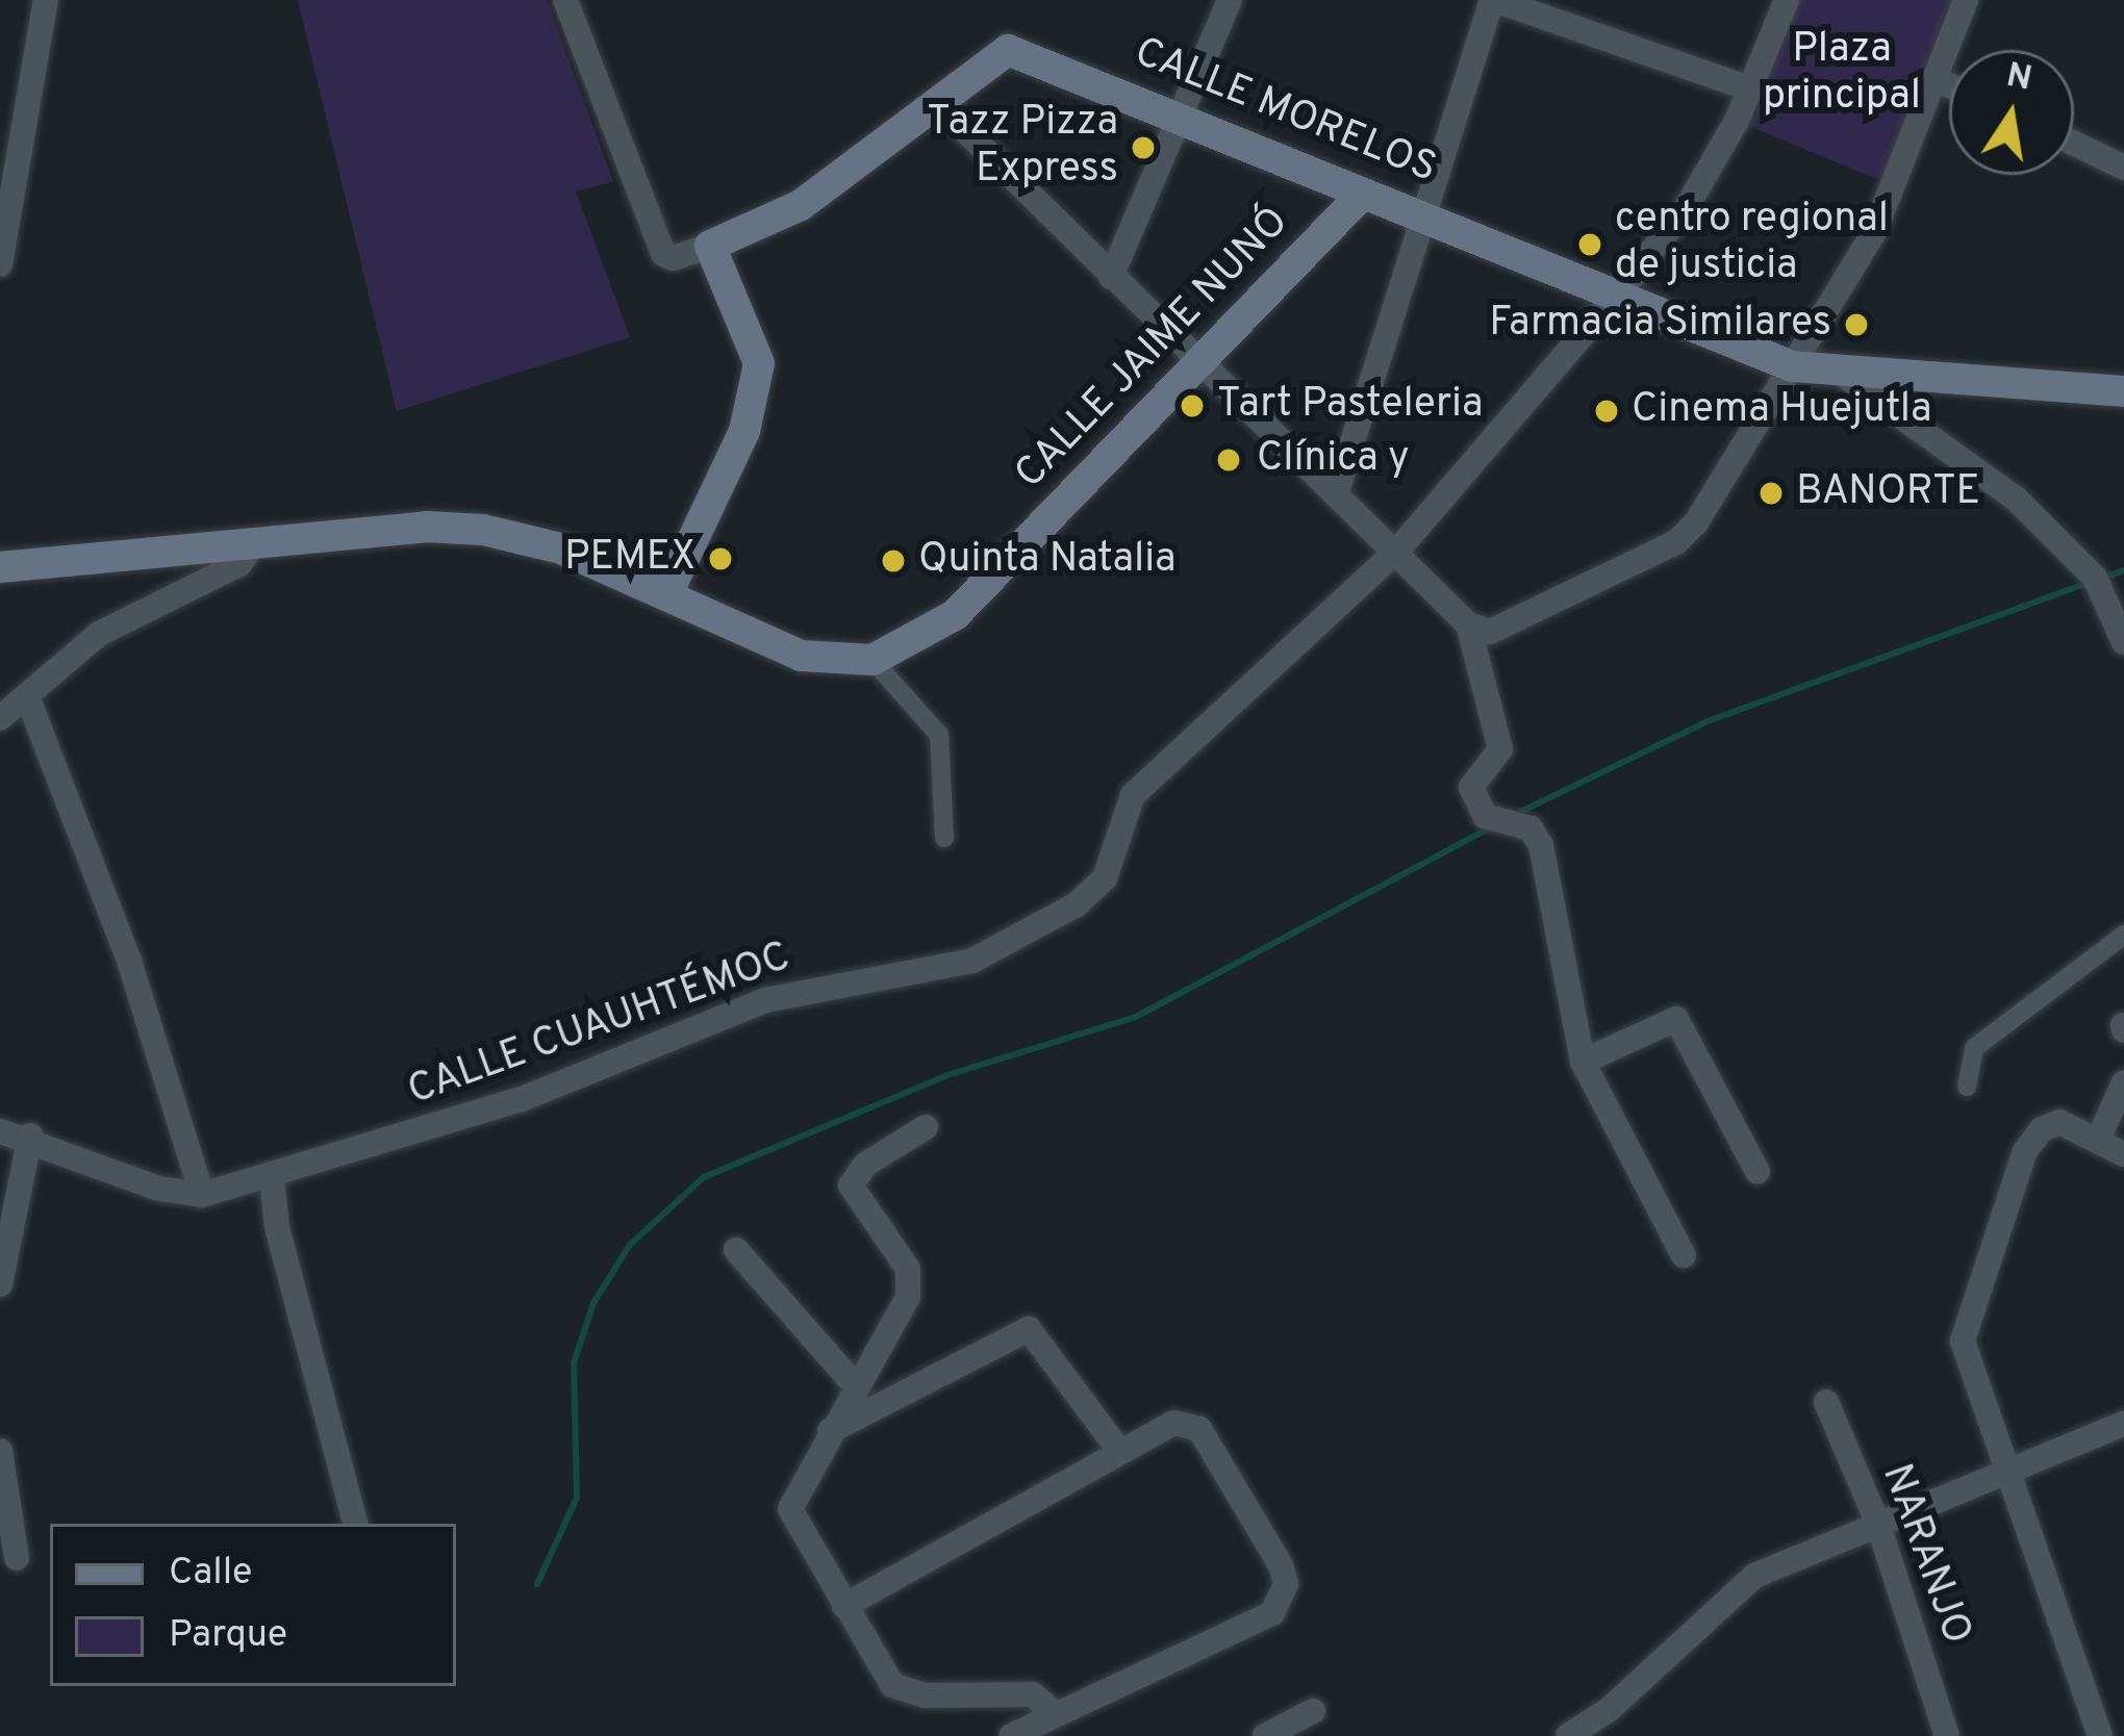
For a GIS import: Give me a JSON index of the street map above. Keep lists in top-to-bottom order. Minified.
{"streets":{"main road":["CALLE MORELOS","CALLE JAIME NUNÓ"],"street":["CALLE CUAUHTÉMOC","NARANJO"]},"crossings":[["CALLE MORELOS","CALLE JAIME NUNÓ"],["CALLE MORELOS","CALLE CUAUHTÉMOC"]],"parks":["Plaza principal"],"places":["Tazz Pizza Express","centro regional de justicia","Farmacia Similares","Tart Pasteleria","Cinema Huejutla","Clínica y","BANORTE","PEMEX","Quinta Natalia"],"legend":["Calle","Parque"],"north":"top"}
